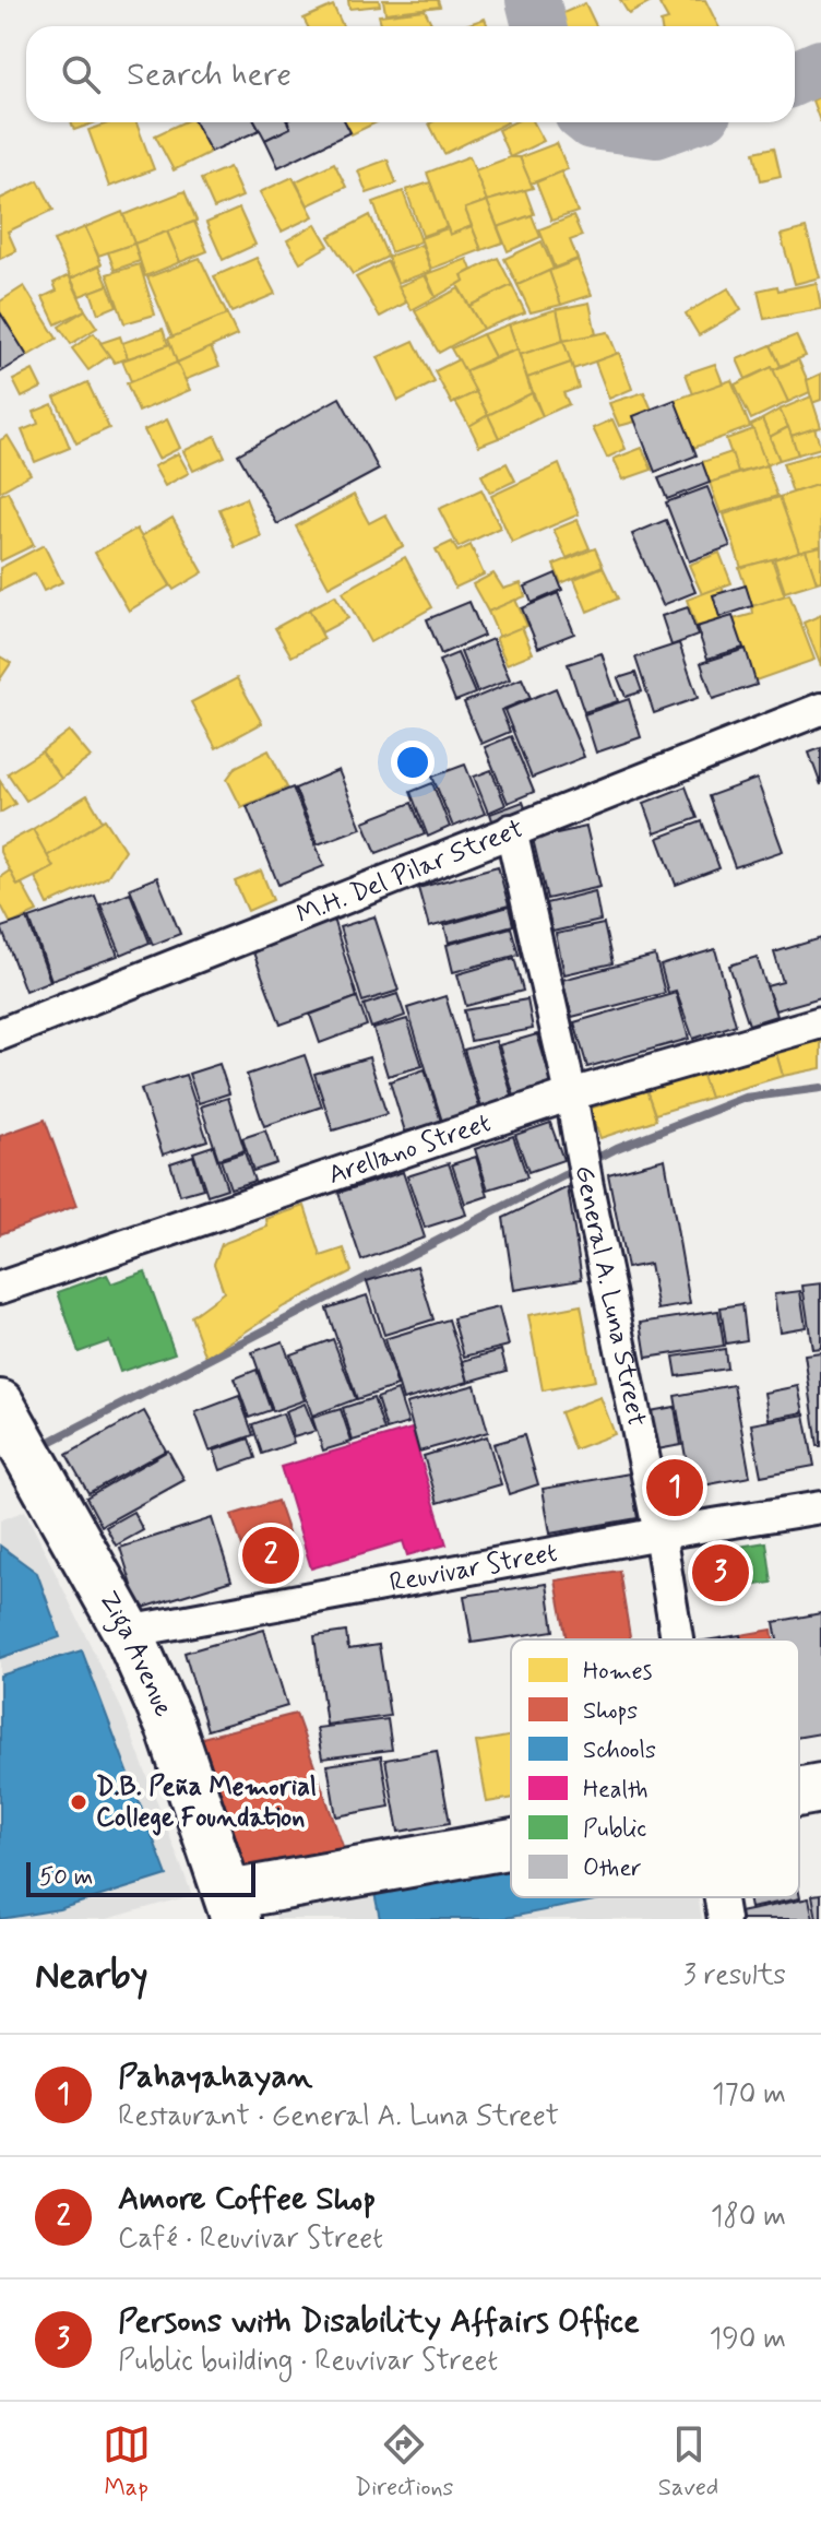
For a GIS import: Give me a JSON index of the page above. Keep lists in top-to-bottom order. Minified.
{"streets":{"main road":["Ziga Avenue"],"street":["M.H. Del Pilar Street","Arellano Street","General A. Luna Street","Reuvivar Street"]},"crossings":[["M.H. Del Pilar Street","General A. Luna Street"],["Arellano Street","General A. Luna Street"],["General A. Luna Street","Reuvivar Street"],["Reuvivar Street","Ziga Avenue"]],"places":["D.B. Peña Memorial College Foundation"],"legend":["Homes","Shops","Schools","Health","Public","Other"],"scale_bar":"50 m","page":{"search":"Search here","pins":["1","2","3"],"scale":"50 m","heading":["Nearby","3 results"],"list":[{"mark":"1","name":"Pahayahayan","note":"Restaurant · General A. Luna Street","value":"170 m"},{"mark":"2","name":"Amore Coffee Shop","note":"Café · Reuvivar Street","value":"180 m"},{"mark":"3","name":"Persons with Disability Affairs Office","note":"Public building · Reuvivar Street","value":"190 m"}],"nav":["Map","Directions","Saved"]}}
